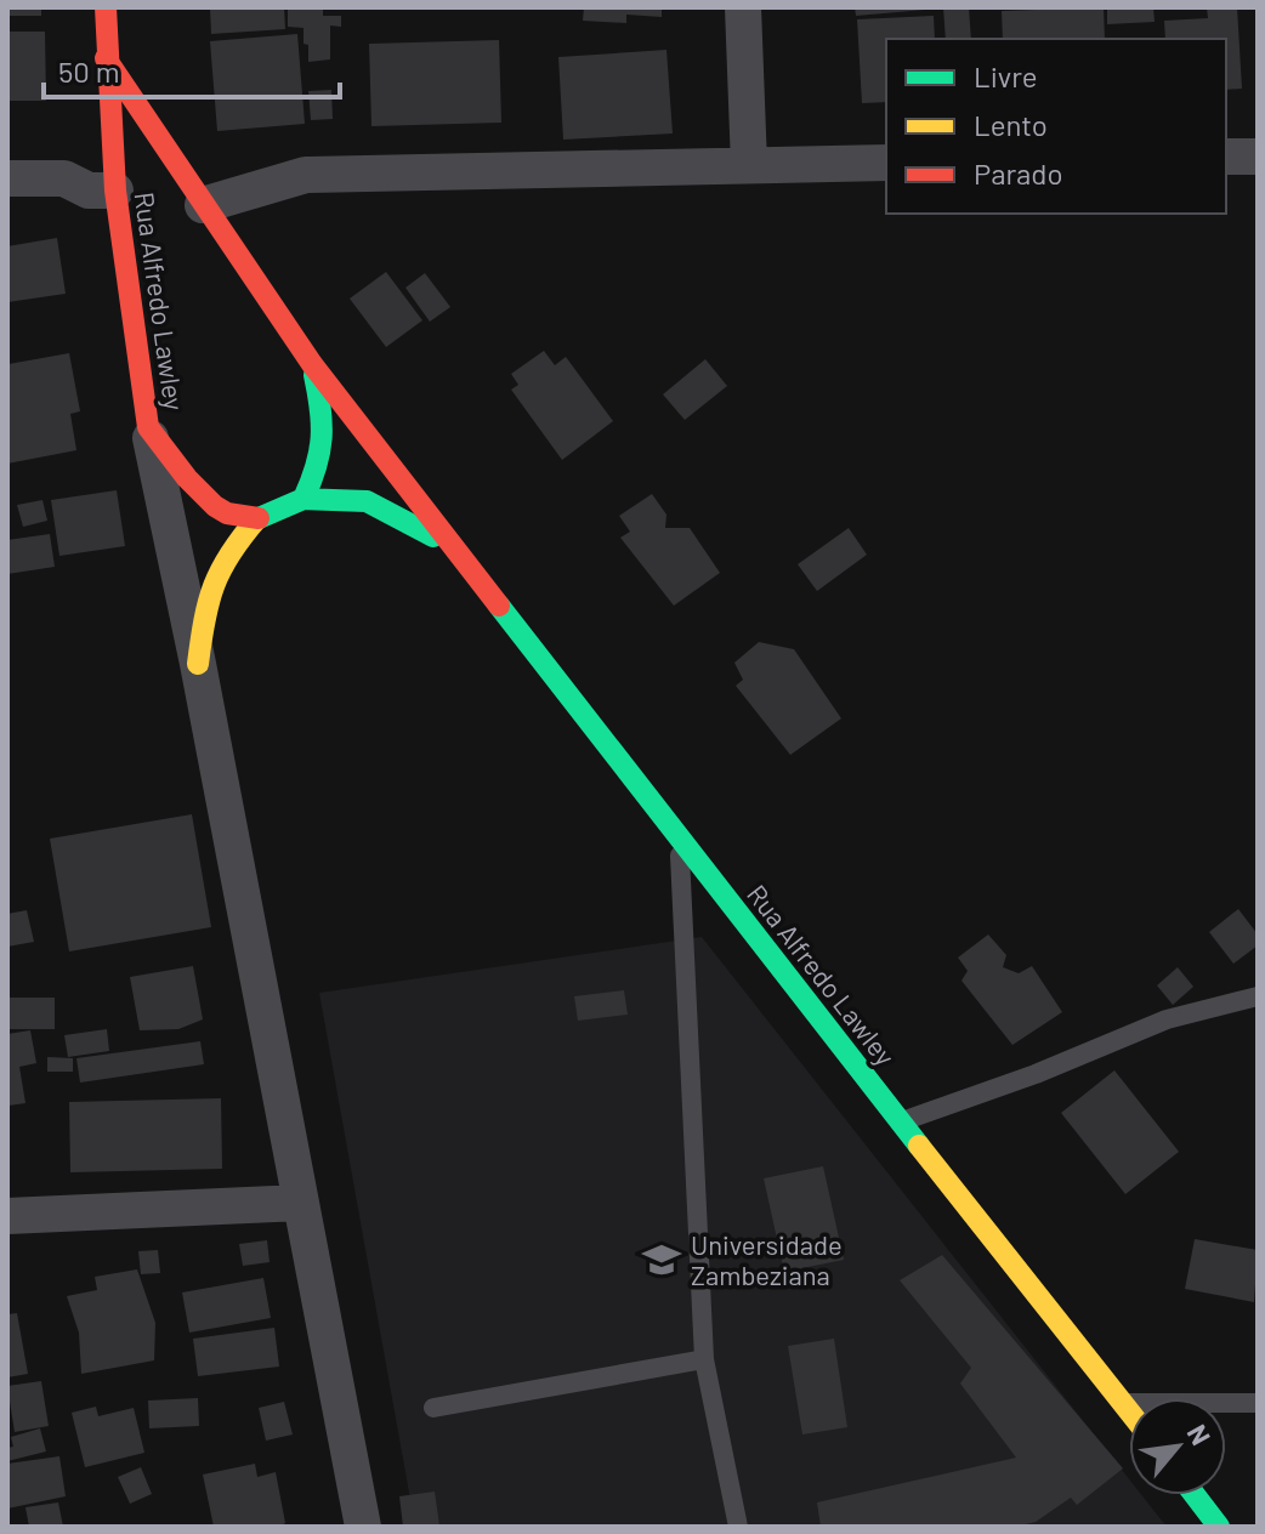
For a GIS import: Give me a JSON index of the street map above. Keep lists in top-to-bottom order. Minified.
{"streets":{"main road":["Rua Alfredo Lawley"]},"places":{"school or university":["Universidade Zambeziana"]},"legend":["Livre","Lento","Parado"],"scale_bar":"50 m","north":"top right"}
